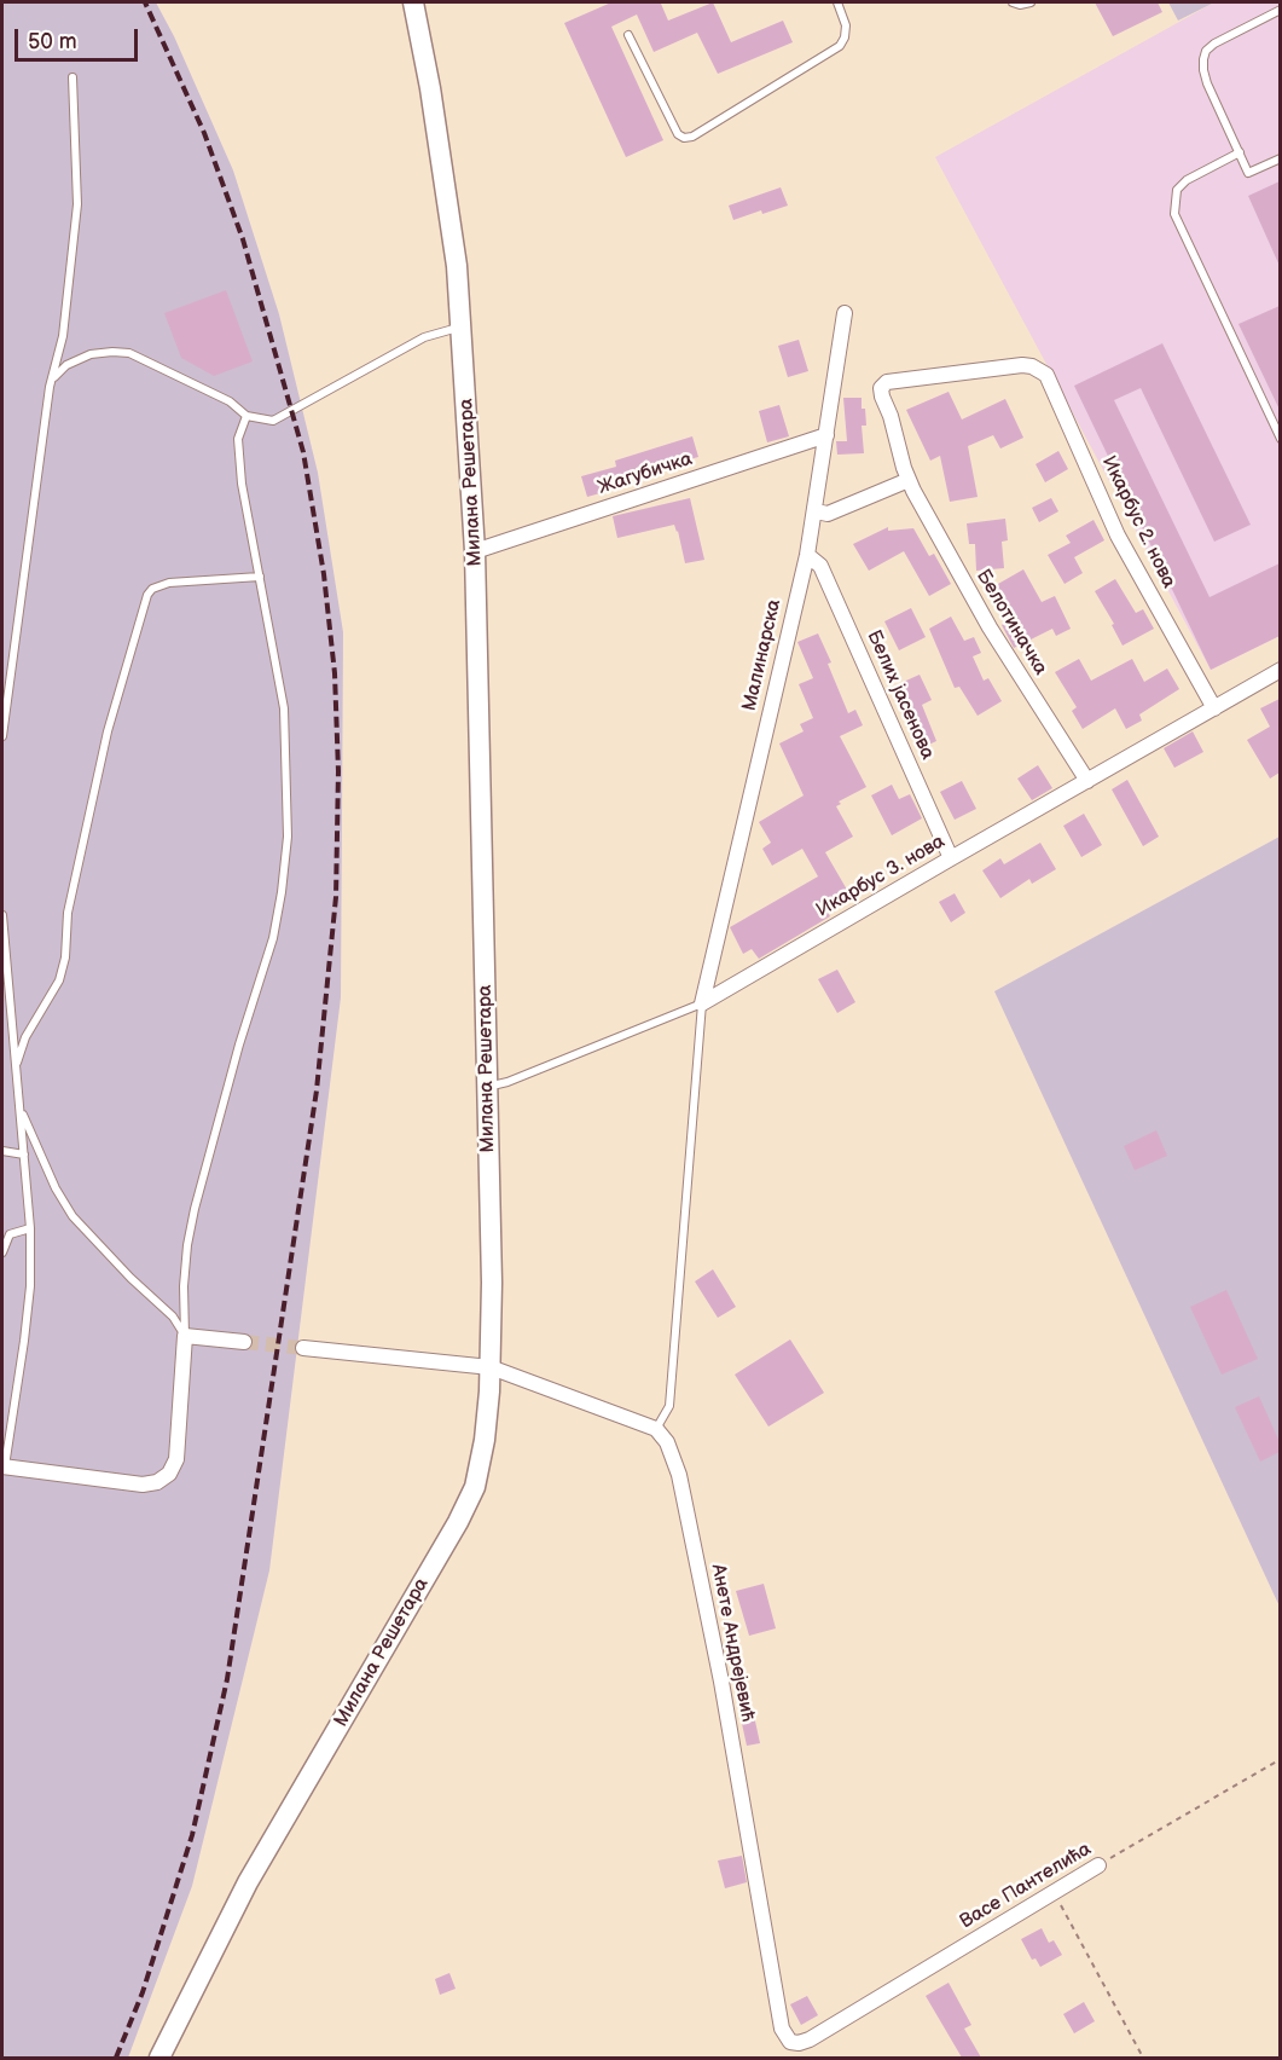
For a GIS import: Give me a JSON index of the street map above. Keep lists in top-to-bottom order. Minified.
{"streets":{"street":["Жагубичка","Милана Решетара","Икарбус 2. нова","Белотиначка","Малинарска","Белих јасенова","Икарбус 3. нова","Анете Андрејевић","Васе Пантелића"]},"crossings":[["Жагубичка","Милана Решетара"],["Жагубичка","Малинарска"],["Милана Решетара","Икарбус 3. нова"],["Икарбус 2. нова","Белотиначка"],["Икарбус 2. нова","Икарбус 3. нова"],["Белотиначка","Икарбус 3. нова"],["Малинарска","Белих јасенова"],["Малинарска","Икарбус 3. нова"],["Белих јасенова","Икарбус 3. нова"],["Анете Андрејевић","Васе Пантелића"]],"scale_bar":"50 m"}
